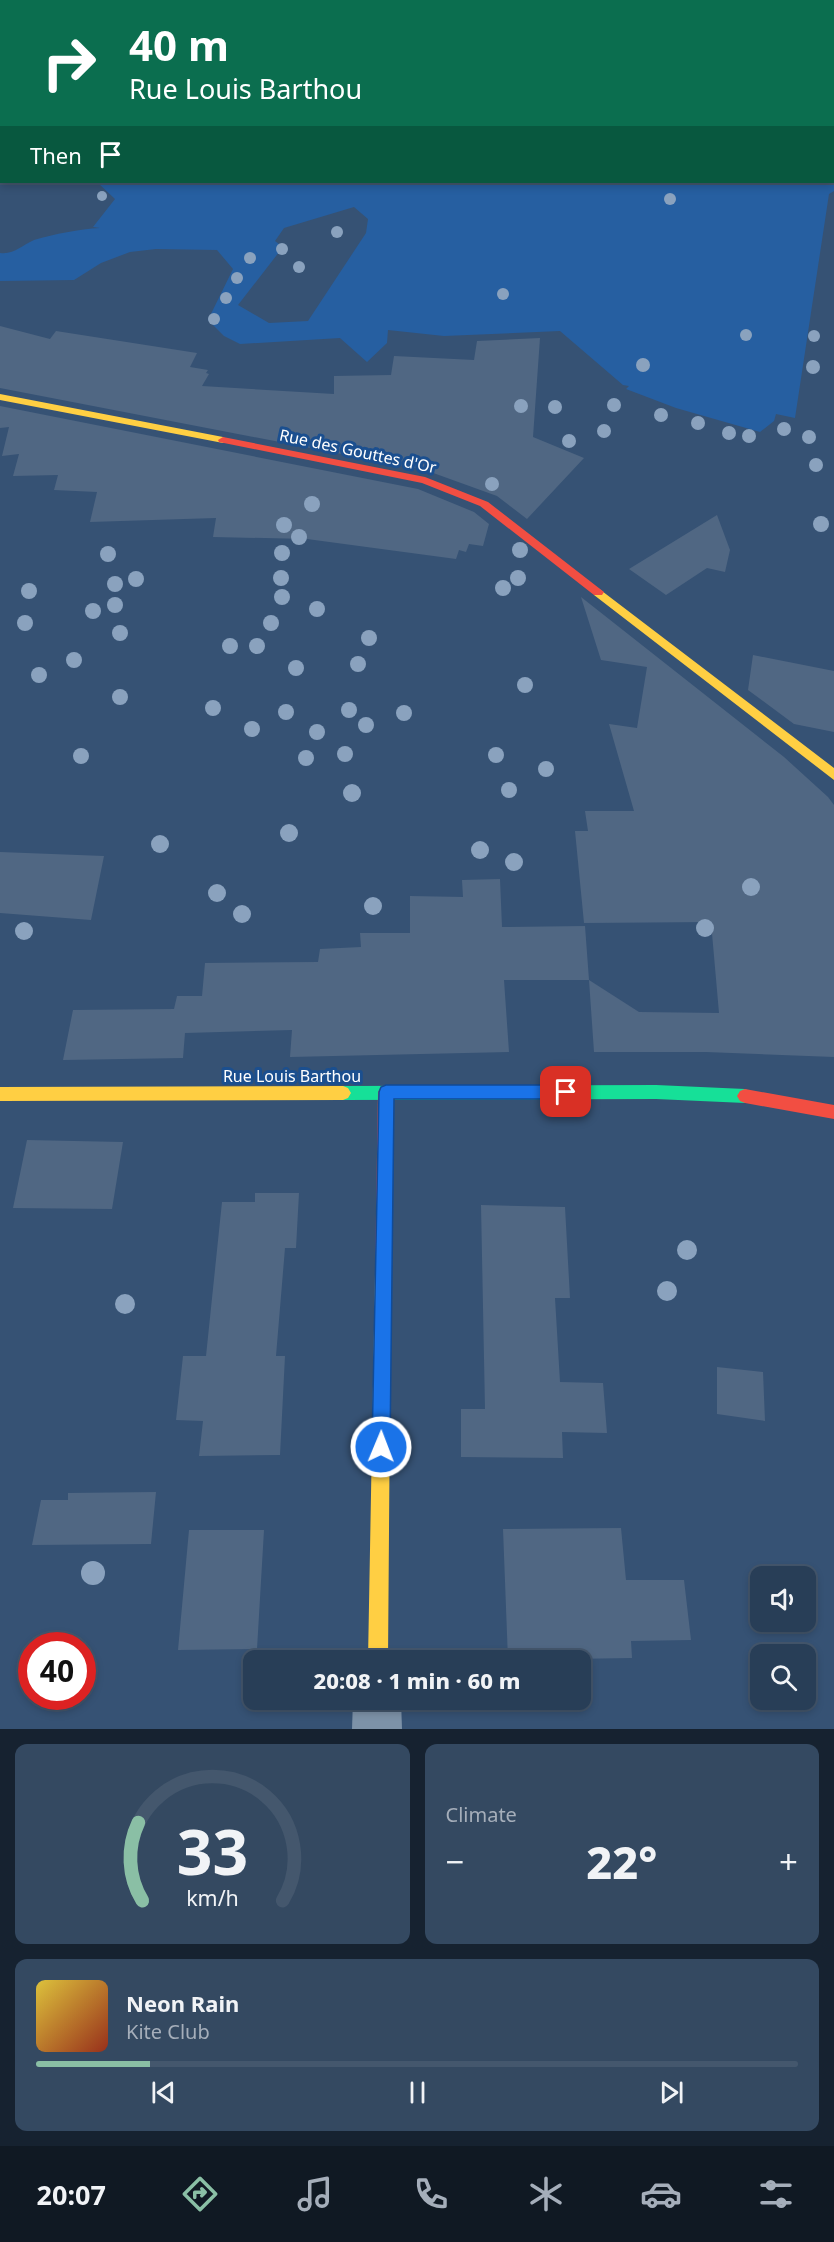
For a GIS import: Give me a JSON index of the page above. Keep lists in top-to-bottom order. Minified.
{"streets":{"street":["Rue des Gouttes d'Or","Rue Louis Barthou"]},"page":{"turn":["40 m","Rue Louis Barthou"],"then":"Then","limit":"40","trip":"20:08 · 1 min · 60 m","tile":"Climate","heat":["−","22°","+"],"song":["Neon Rain","Kite Club"],"tabs":"20:07","gauge":["33","km/h"]}}
